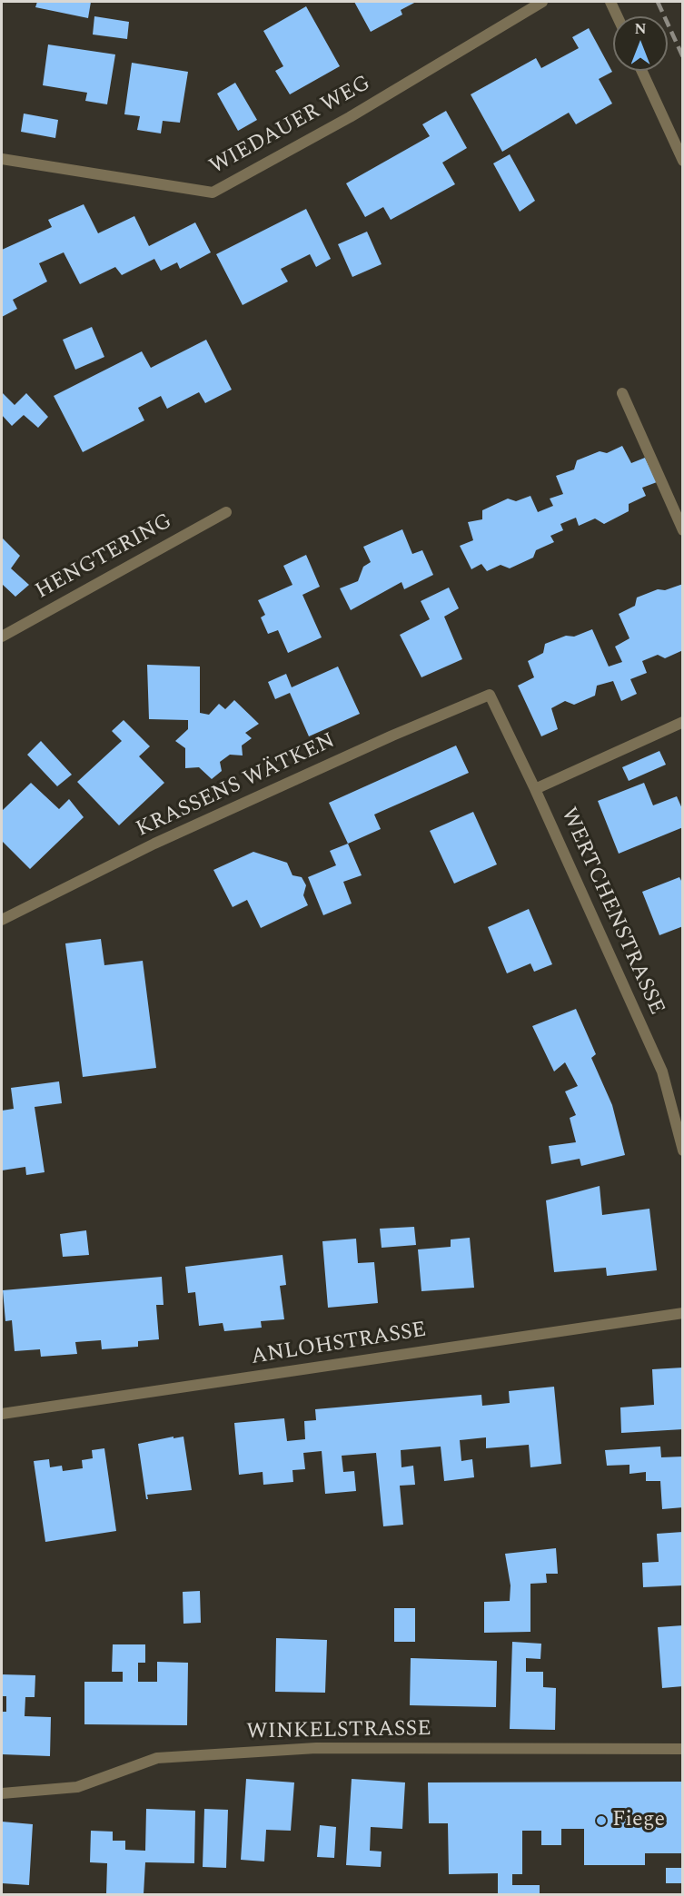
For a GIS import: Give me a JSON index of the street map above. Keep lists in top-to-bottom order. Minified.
{"streets":{"street":["WIEDAUER WEG","HENGTERING","KRASSENS WÄTKEN","WERTCHENSTRASSE","ANLOHSTRASSE","WINKELSTRASSE"]},"crossings":[["KRASSENS WÄTKEN","WERTCHENSTRASSE"]],"places":["Fiege"],"north":"top"}
